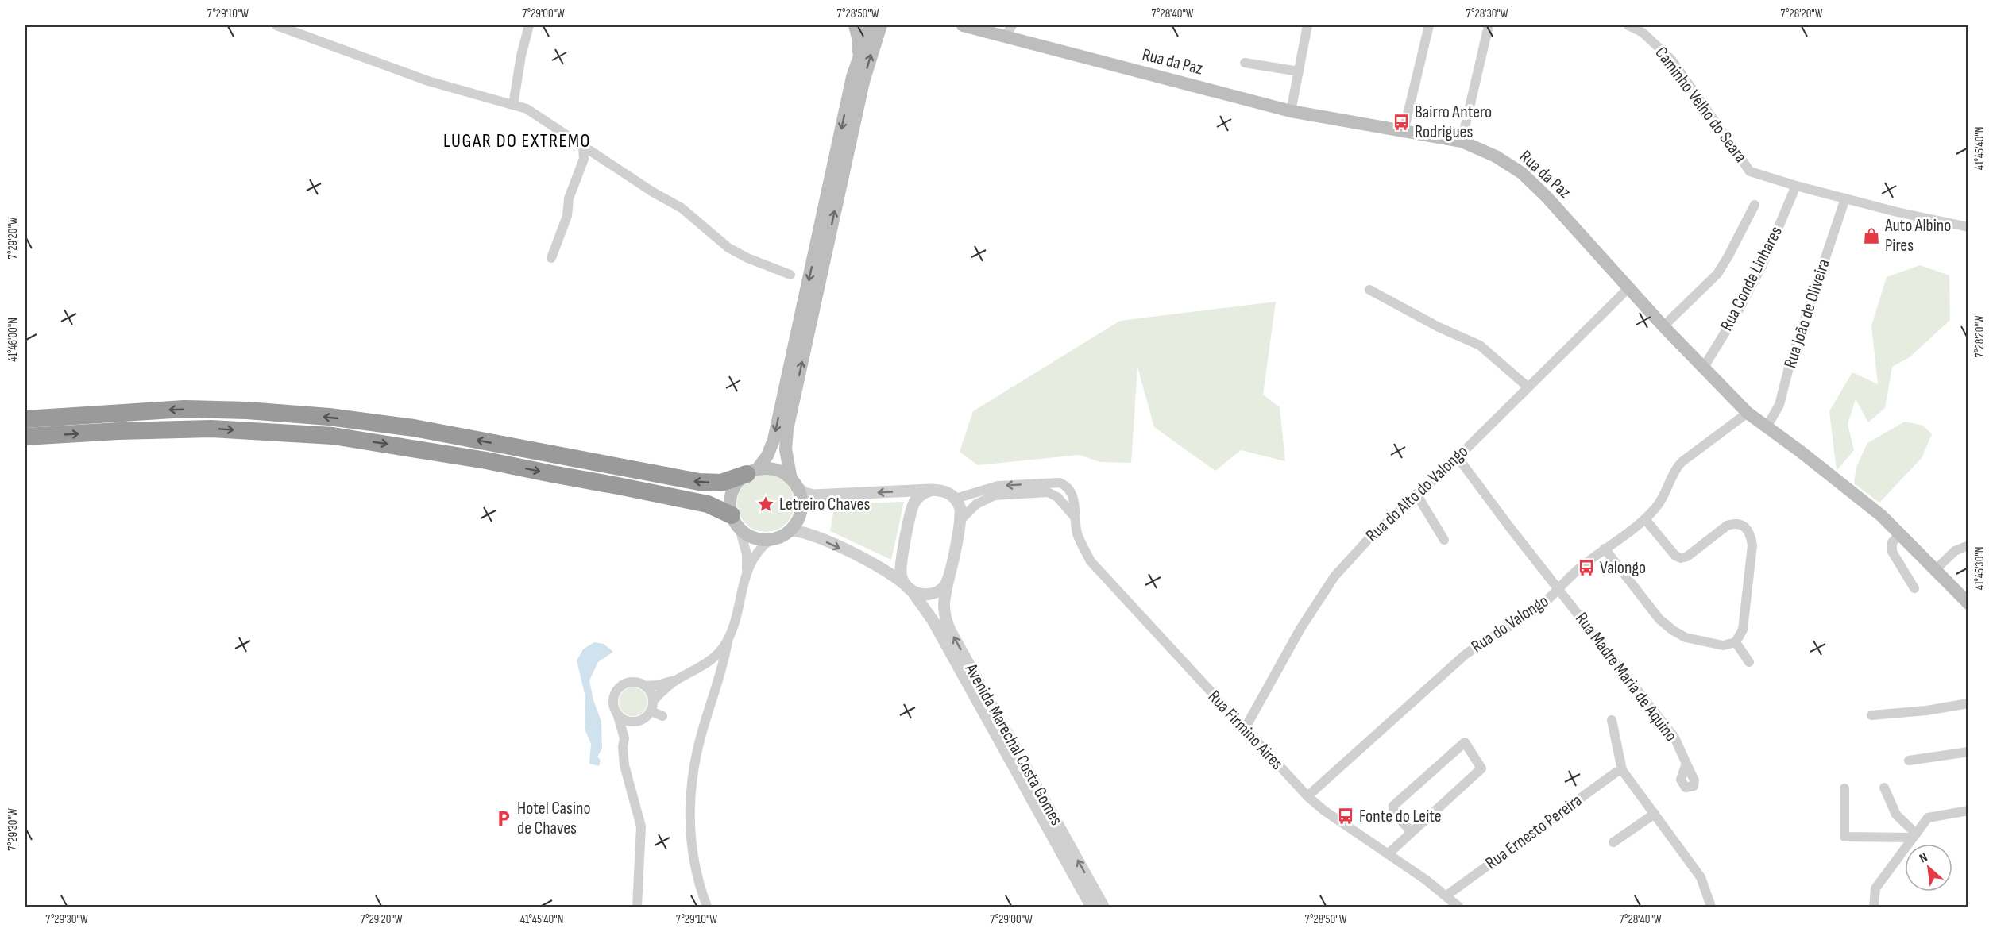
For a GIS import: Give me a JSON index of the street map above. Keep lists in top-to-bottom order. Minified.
{"streets":{"main road":["Rua da Paz"],"street":["Caminho Velho do Seara","Rua Conde Linhares","Rua João de Oliveira","Rua do Alto do Valongo","Rua do Valongo","Rua Madre Maria de Aquino","Rua Firmino Aires","Avenida Marechal Costa Gomes","Rua Ernesto Pereira"]},"crossings":[["Rua da Paz","Rua Conde Linhares"],["Rua da Paz","Rua João de Oliveira"],["Rua da Paz","Rua do Alto do Valongo"],["Rua da Paz","Rua do Valongo"],["Caminho Velho do Seara","Rua Conde Linhares"],["Caminho Velho do Seara","Rua João de Oliveira"],["Rua do Alto do Valongo","Rua Madre Maria de Aquino"],["Rua do Alto do Valongo","Rua Firmino Aires"],["Rua do Valongo","Rua Madre Maria de Aquino"],["Rua do Valongo","Rua Firmino Aires"],["Rua Firmino Aires","Rua Ernesto Pereira"]],"districts":["LUGAR DO EXTREMO"],"places":{"bus stop":["Bairro Antero Rodrigues","Valongo","Fonte do Leite"],"shop":["Auto Albino Pires"],"place":["Letreiro Chaves"],"parking":["Hotel Casino de Chaves"]},"north":"top left","coordinates":["7°29'10\"W","7°29'00\"W","7°28'50\"W","7°28'40\"W","7°28'30\"W","7°28'20\"W","41°45'40\"N","7°29'20\"W","41°46'00\"N","41°45'30\"N","7°29'30\"W"]}
